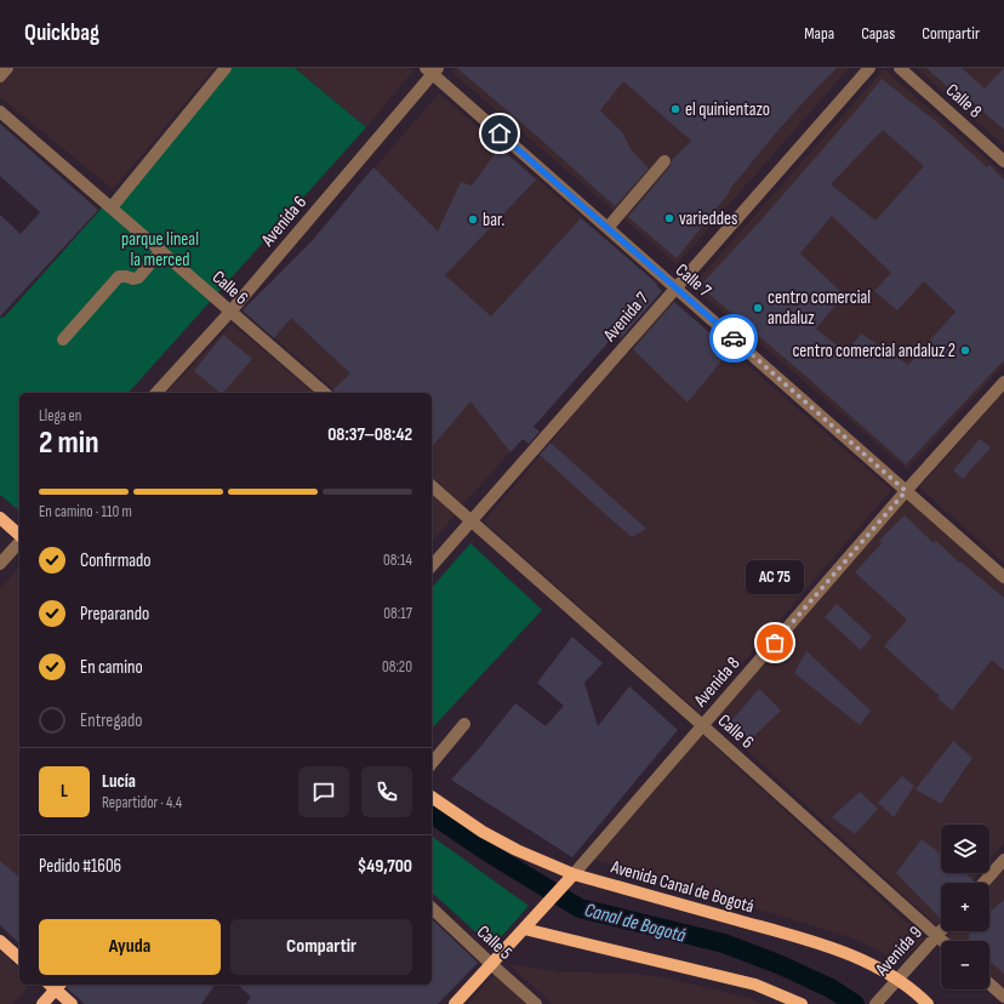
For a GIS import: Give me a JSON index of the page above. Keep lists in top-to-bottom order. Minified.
{"streets":{"main road":["Avenida 8","Avenida Canal de Bogotá"],"street":["Calle 8","Avenida 6","Calle 7","Calle 6","Avenida 7","Calle 5","Avenida 9"]},"crossings":[["Avenida 6","Calle 7"],["Avenida 6","Calle 6"],["Calle 7","Avenida 7"],["Calle 7","Avenida 8"],["Calle 6","Avenida 7"],["Calle 6","Avenida 8"],["Calle 6","Avenida 9"],["Avenida 8","Avenida Canal de Bogotá"],["Avenida 8","Calle 5"],["Avenida Canal de Bogotá","Avenida 9"]],"water":["Canal de Bogotá"],"parks":["parque lineal la merced"],"places":["el quinientazo","varieddes","bar.","centro comercial andaluz","centro comercial andaluz 2","AC 75"],"page":{"header":"Quickbag","nav":["Mapa","Capas","Compartir"],"heading":["2 min","Llega en","08:37–08:42"],"panel":["Lucía","Repartidor · 4.4","Pedido #1606","$49,700"],"bar":"En camino · 110 m","list":[["Confirmado","08:14"],["Preparando","08:17"],["En camino","08:20"],"Entregado"],"bubble":"AC 75","round":"L","map_buttons":["+","−"],"buttons":["Ayuda","Compartir"]}}
